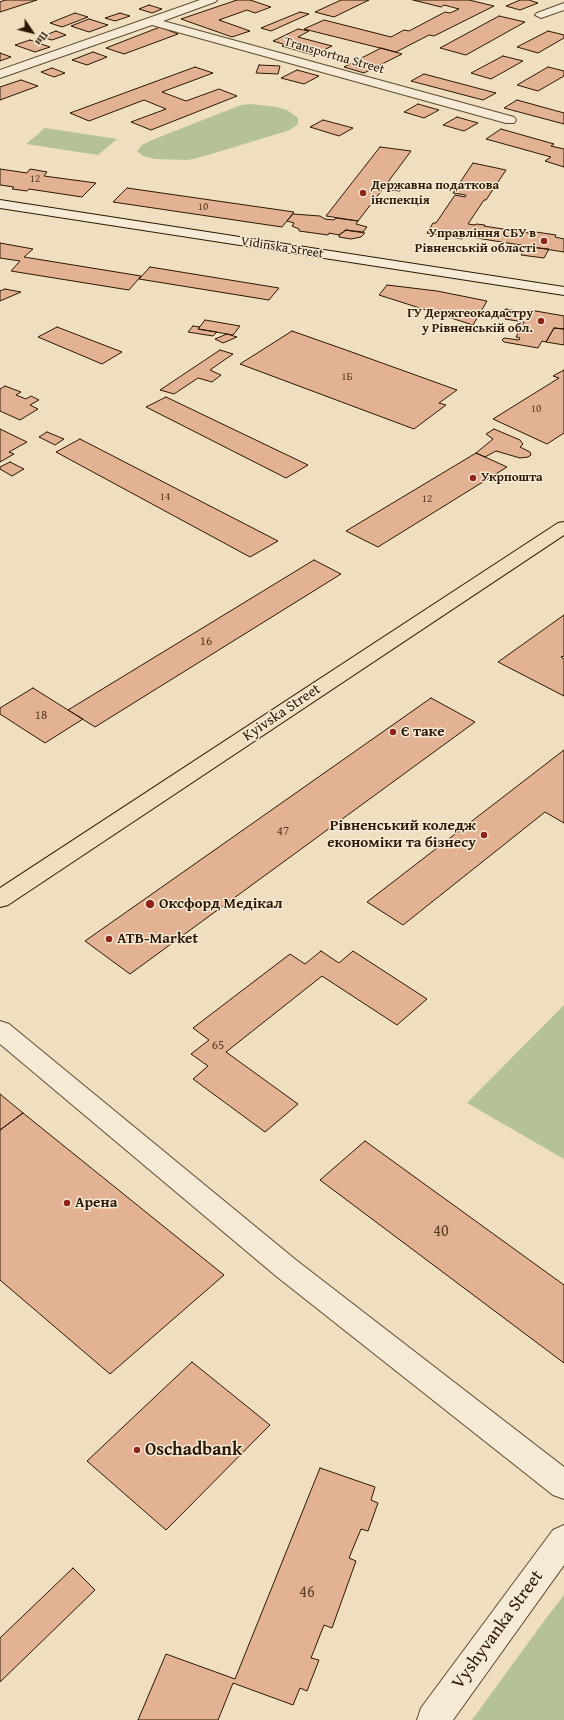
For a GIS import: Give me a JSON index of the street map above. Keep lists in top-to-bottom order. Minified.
{"streets":{"main road":["Kyivska Street"],"street":["Transportna Street","Vidinska Street","Vyshyvanka Street"]},"places":["Державна податкова інспекція","Управління СБУ в Рівненській області","ГУ Держгеокадастру у Рівненській обл.","Укрпошта","Є таке","Рівненський коледж економіки та бізнесу","Оксфорд Медікал","ATB-Market","Арена","Oschadbank"],"house_numbers":["12","10","1Б","10","14","12","16","18","47","65","40","46"],"north":"bottom right"}
